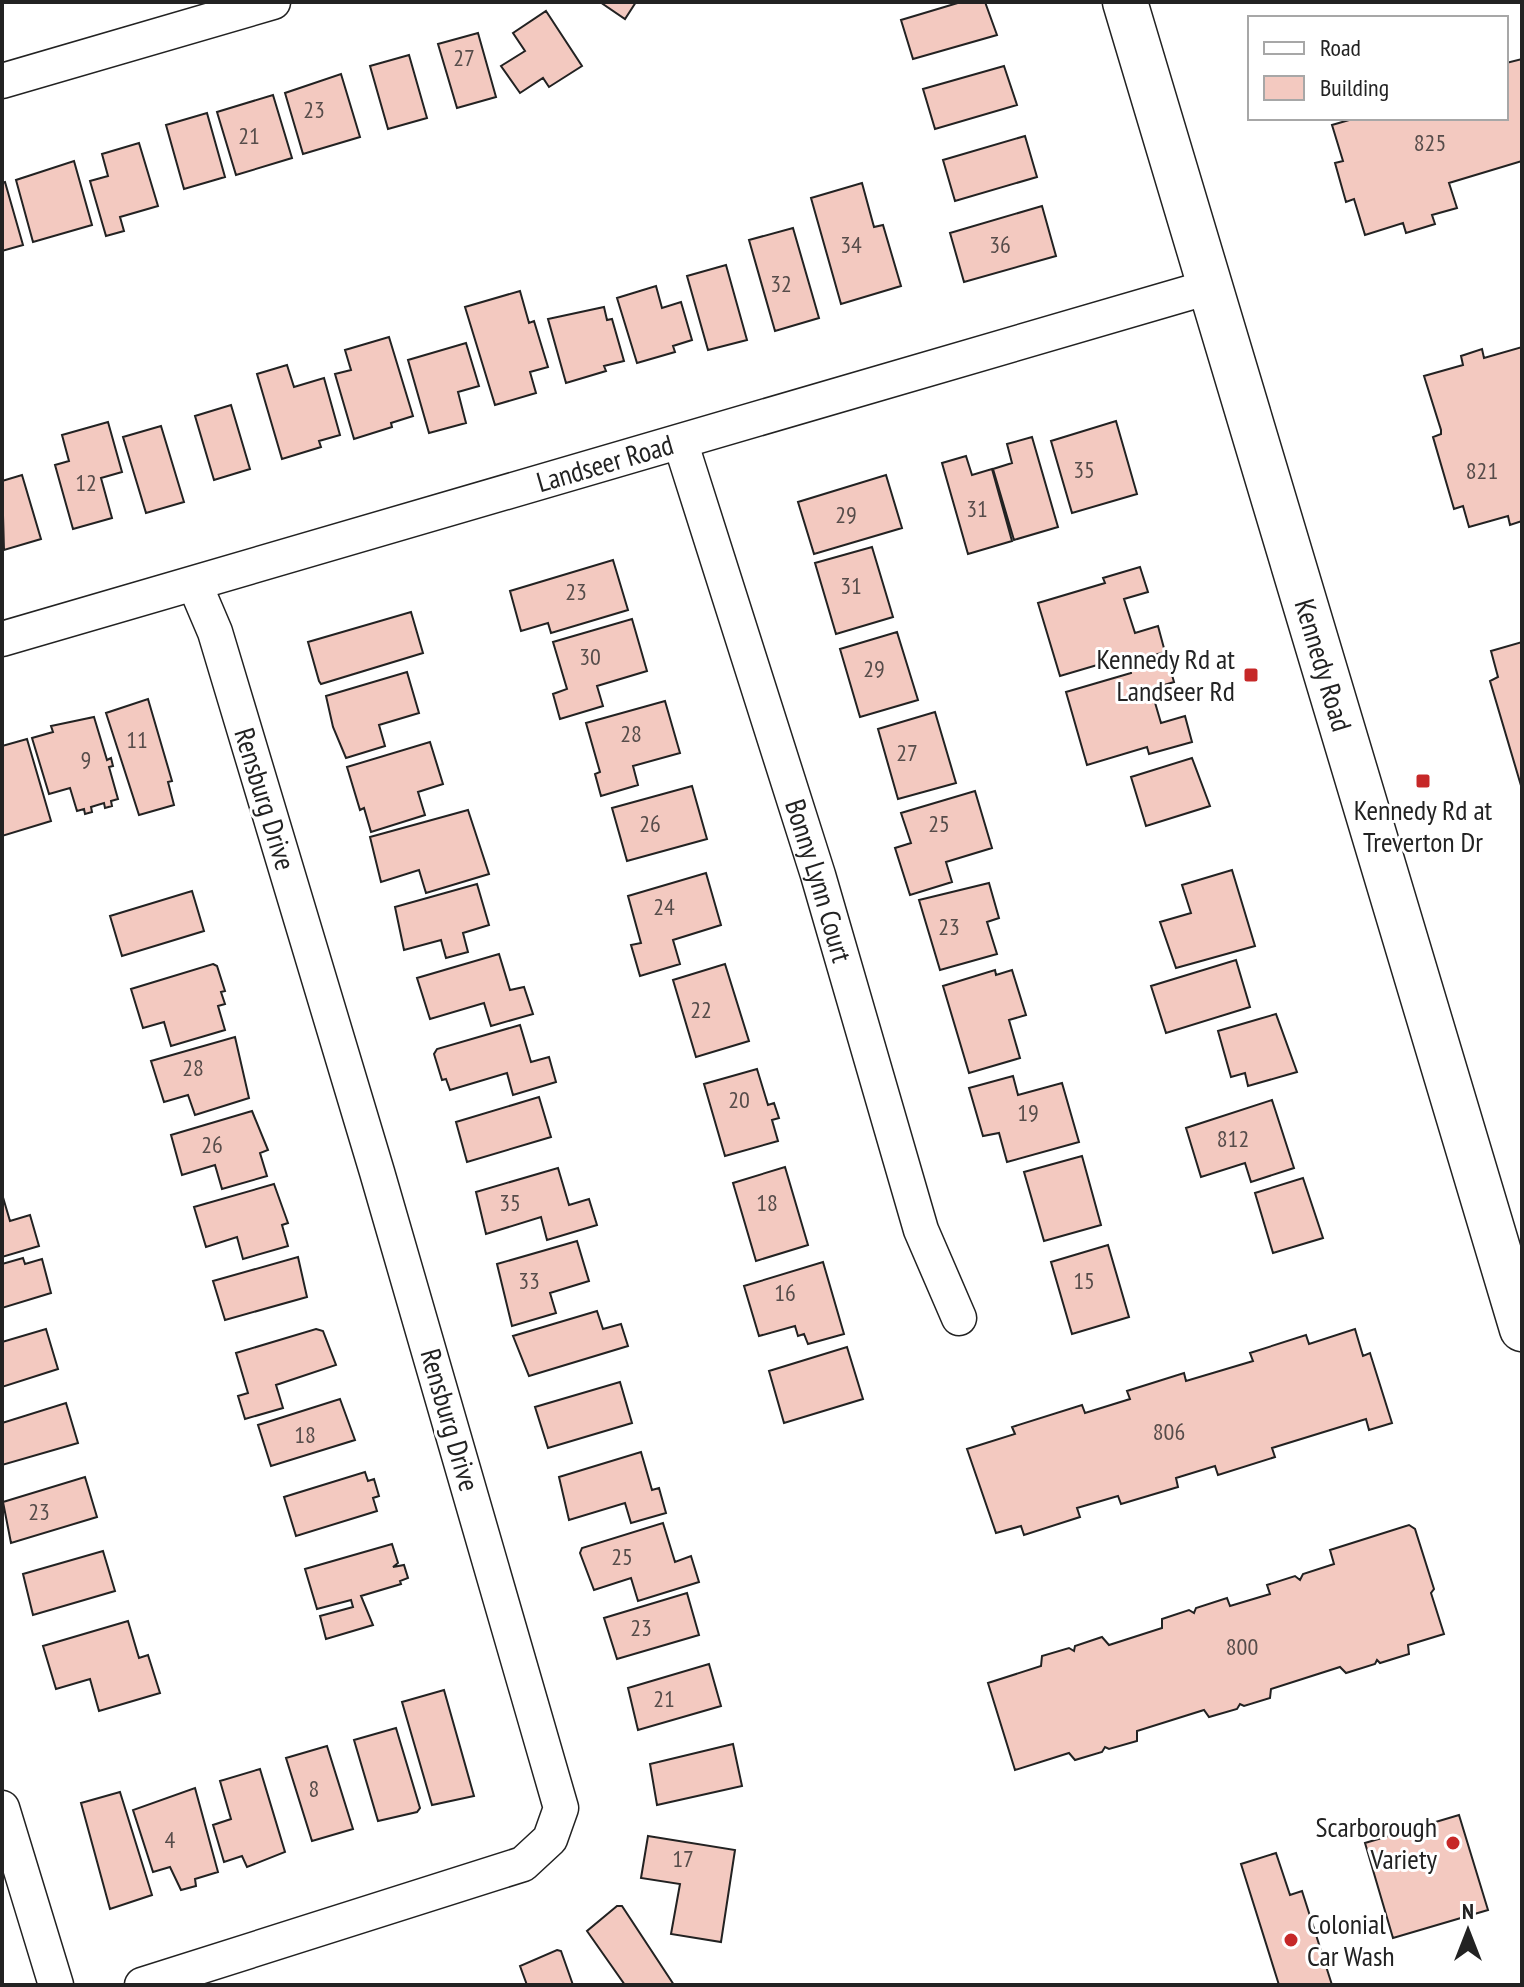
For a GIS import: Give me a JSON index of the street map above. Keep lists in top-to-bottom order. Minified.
{"streets":{"main road":["Kennedy Road"],"street":["Landseer Road","Rensburg Drive","Bonny Lynn Court"]},"crossings":[["Landseer Road","Kennedy Road"],["Landseer Road","Rensburg Drive"],["Landseer Road","Bonny Lynn Court"]],"places":{"transit":["Kennedy Rd at Landseer Rd","Kennedy Rd at Treverton Dr"],"other":["Scarborough Variety","Colonial Car Wash"]},"house_numbers":["27","23","21","825","34","36","32","35","821","12","31","29","31","23","30","29","28","11","27","9","26","25","24","23","22","28","20","19","812","26","35","18","33","15","16","806","18","23","25","23","800","21","8","4","17"],"legend":["Road","Building"],"north":"top"}
